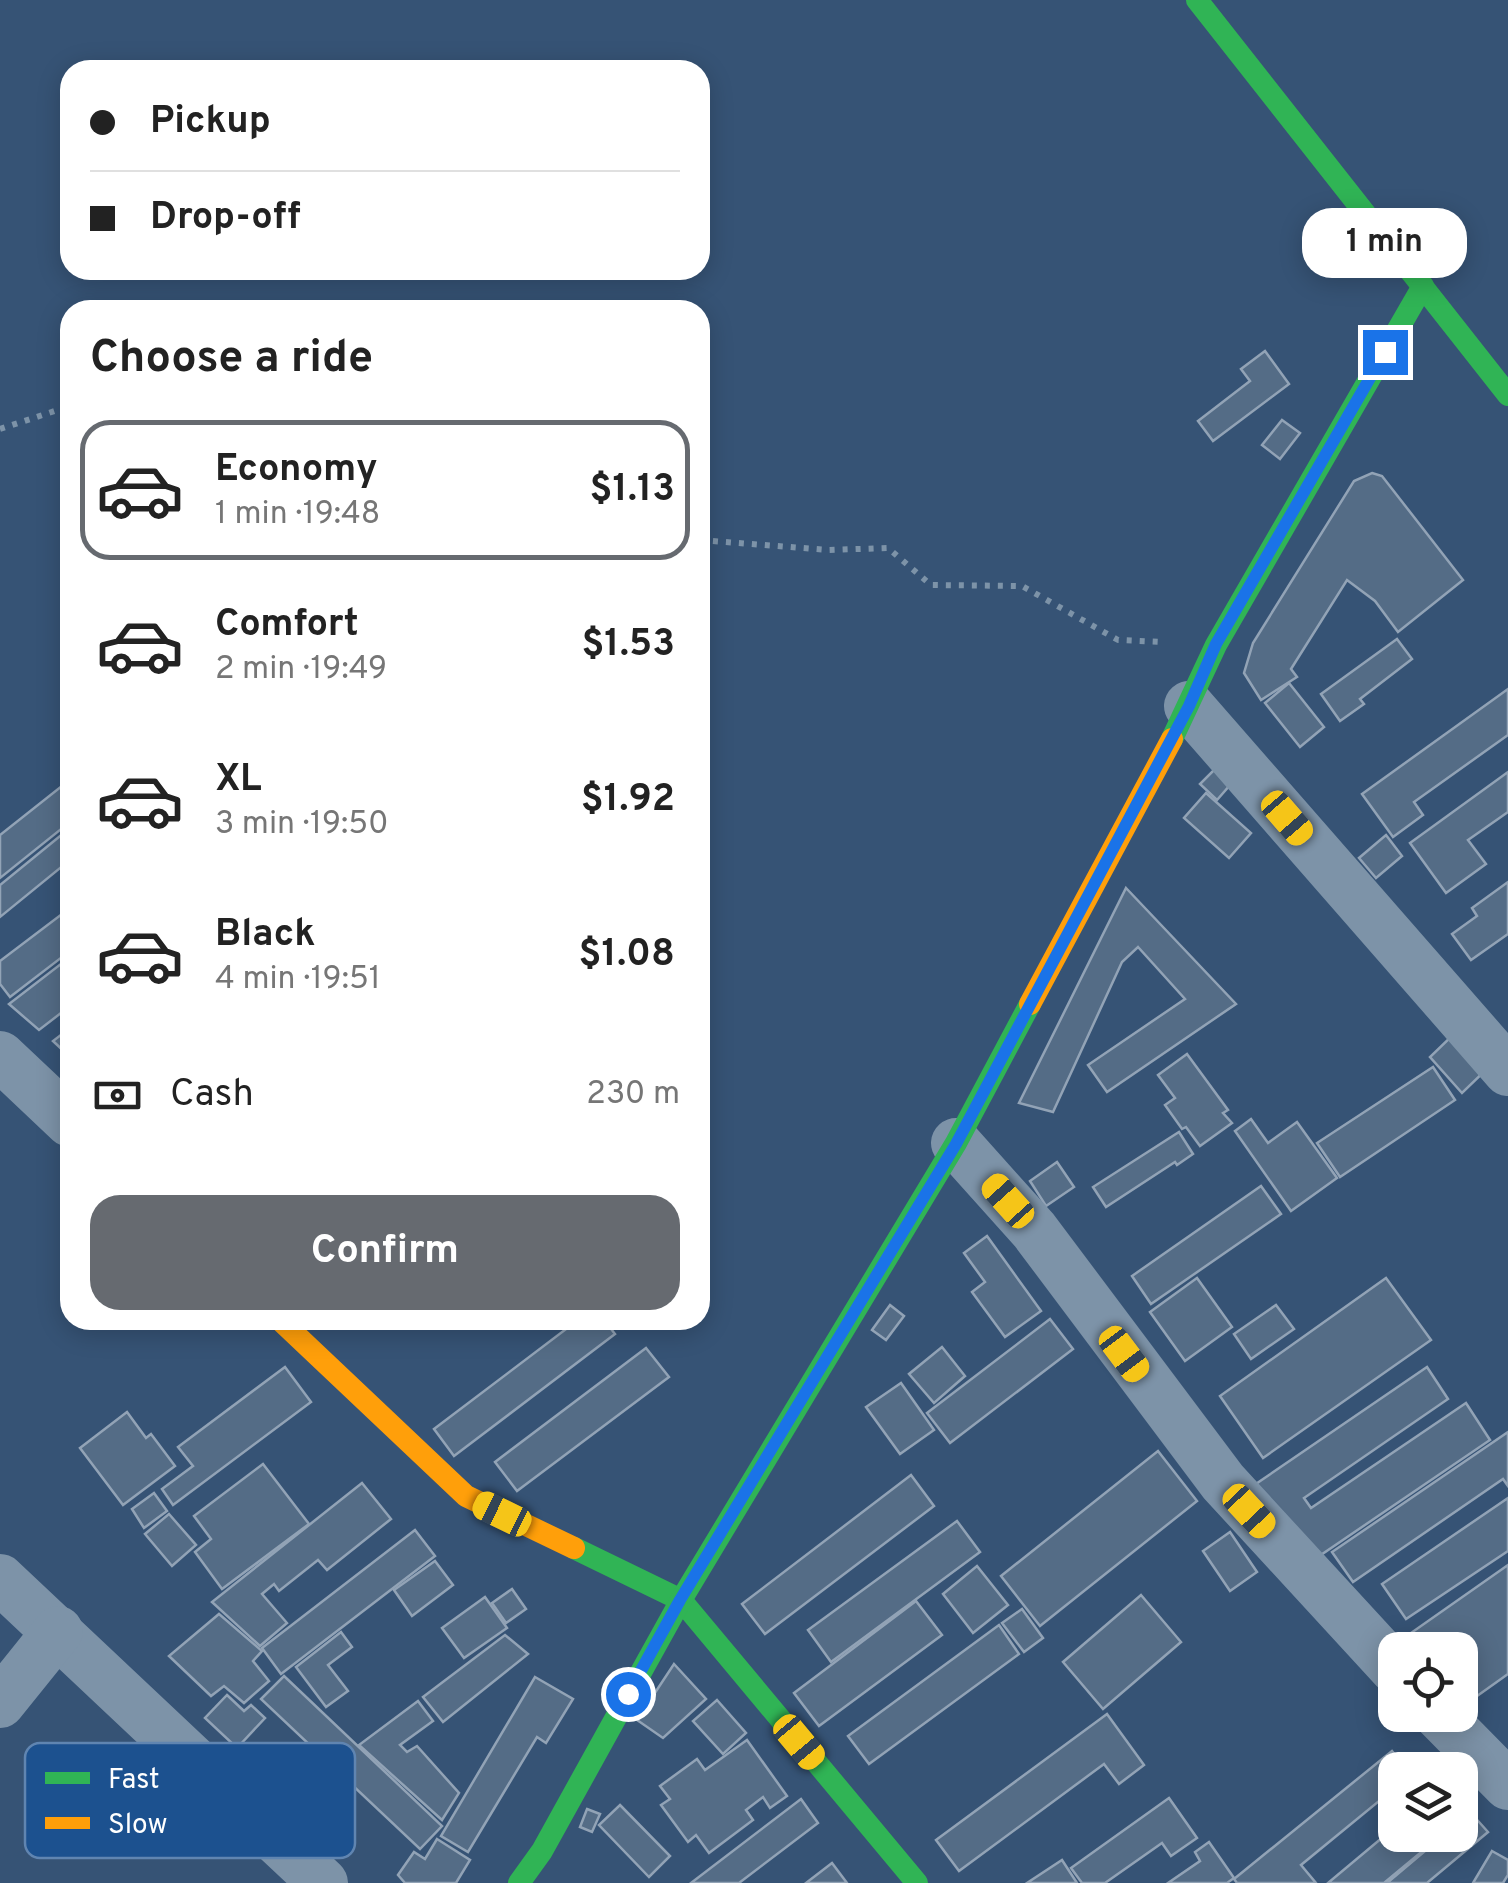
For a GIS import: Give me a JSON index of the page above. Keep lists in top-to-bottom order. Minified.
{"legend":["Fast","Slow"],"page":{"banner":["Pickup","Drop-off"],"bubble":"1 min","heading":"Choose a ride","list":[{"name":"Economy","note":"1 min · 19:48","value":"$1.13"},{"name":"Comfort","note":"2 min · 19:49","value":"$1.53"},{"name":"XL","note":"3 min · 19:50","value":"$1.92"},{"name":"Black","note":"4 min · 19:51","value":"$1.08"}],"pay":["Cash","230 m"],"buttons":"Confirm"}}
